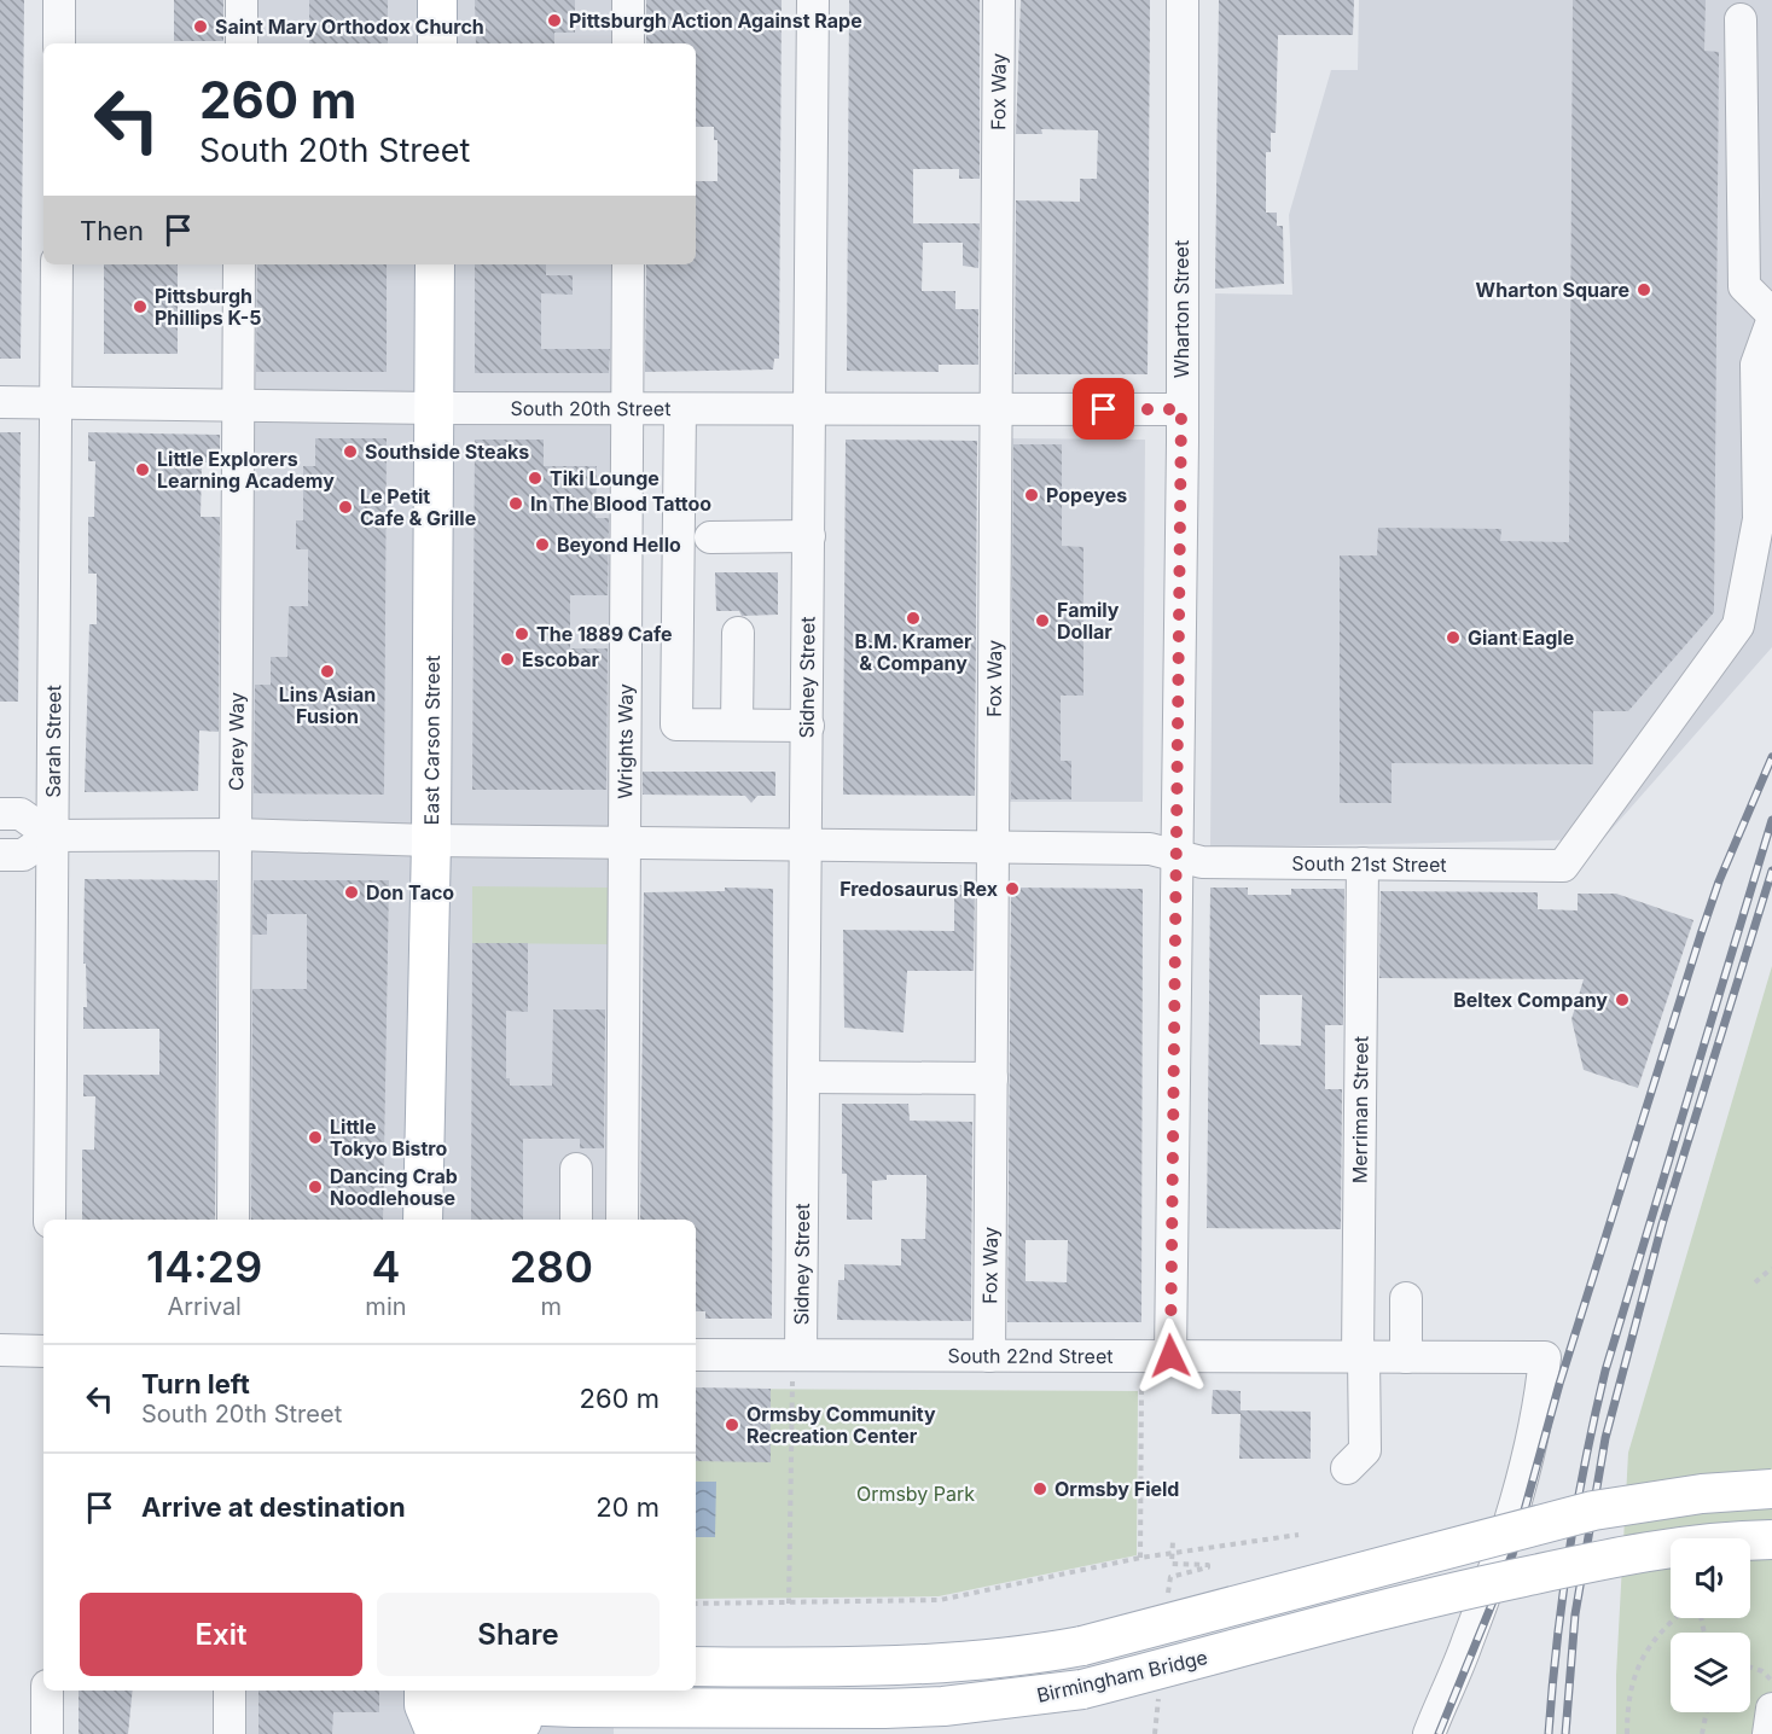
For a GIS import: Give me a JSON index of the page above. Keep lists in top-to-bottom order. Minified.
{"streets":{"main road":["East Carson Street","Birmingham Bridge"],"street":["Fox Way","Wharton Street","South 20th Street","Sidney Street","Sarah Street","Carey Way","Wrights Way","South 21st Street","Merriman Street","South 22nd Street"]},"crossings":[["Fox Way","South 20th Street"],["Fox Way","South 21st Street"],["Fox Way","South 22nd Street"],["Wharton Street","South 20th Street"],["Wharton Street","South 21st Street"],["Wharton Street","South 22nd Street"],["South 20th Street","Sidney Street"],["South 20th Street","East Carson Street"],["South 20th Street","Sarah Street"],["South 20th Street","Carey Way"],["South 20th Street","Wrights Way"],["Sidney Street","South 21st Street"],["Sidney Street","South 22nd Street"],["East Carson Street","South 21st Street"],["Sarah Street","South 21st Street"],["Carey Way","South 21st Street"],["Wrights Way","South 21st Street"],["South 21st Street","Merriman Street"],["Merriman Street","South 22nd Street"]],"parks":["Ormsby Park"],"places":["Pittsburgh Action Against Rape","Saint Mary Orthodox Church","Wharton Square","Pittsburgh Phillips K-5","Southside Steaks","Little Explorers Learning Academy","Tiki Lounge","Popeyes","In The Blood Tattoo","Le Petit Cafe & Grille","Beyond Hello","B.M. Kramer & Company","Family Dollar","The 1889 Cafe","Giant Eagle","Escobar","Lins Asian Fusion","Fredosaurus Rex","Don Taco","Beltex Company","Little Tokyo Bistro","Dancing Crab Noodlehouse","Ormsby Community Recreation Center","Ormsby Field"],"page":{"turn":["260 m","South 20th Street"],"then":"Then","eta":["14:29","Arrival","4","min","280","m"],"list":[{"name":"Turn left","note":"South 20th Street","value":"260 m"},{"name":"Arrive at destination","value":"20 m"}],"buttons":["Exit","Share"]}}
